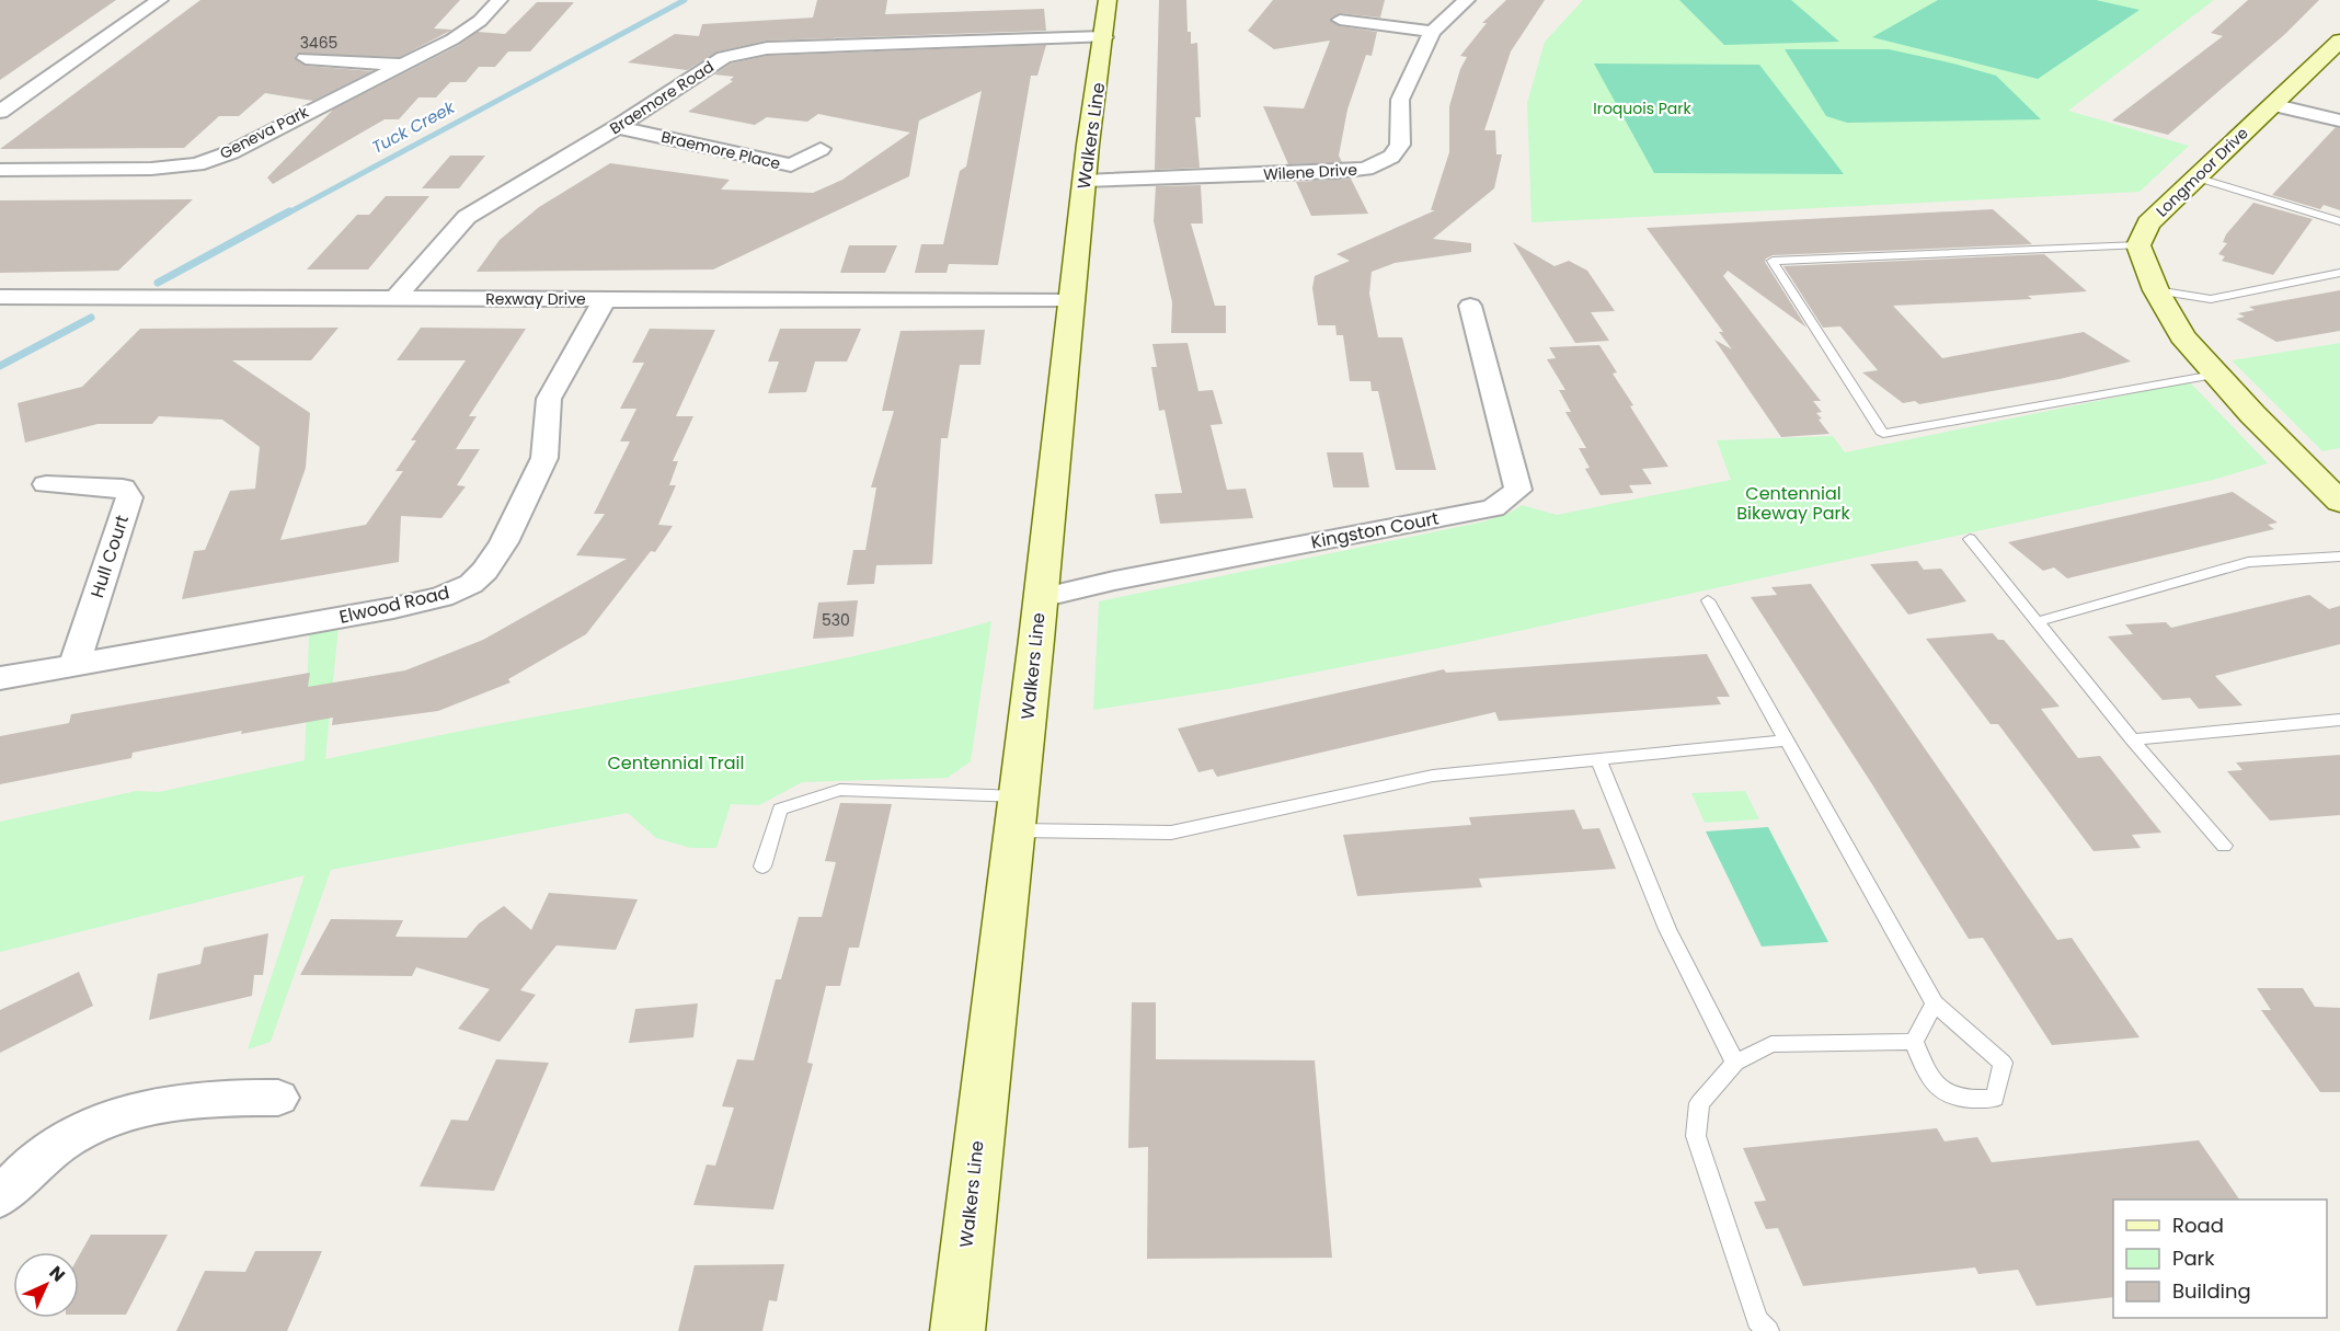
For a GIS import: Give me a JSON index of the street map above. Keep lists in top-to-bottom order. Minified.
{"streets":{"main road":["Walkers Line","Longmoor Drive"],"street":["Braemore Road","Geneva Park","Braemore Place","Wilene Drive","Rexway Drive","Kingston Court","Hull Court","Elwood Road"]},"crossings":[["Braemore Road","Walkers Line"],["Braemore Road","Braemore Place"],["Braemore Road","Rexway Drive"],["Walkers Line","Wilene Drive"],["Walkers Line","Rexway Drive"],["Walkers Line","Kingston Court"],["Rexway Drive","Elwood Road"],["Hull Court","Elwood Road"]],"water":["Tuck Creek"],"parks":["Iroquois Park","Centennial Bikeway Park","Centennial Trail"],"house_numbers":["3465","530"],"legend":["Road","Park","Building"],"north":"top right"}
